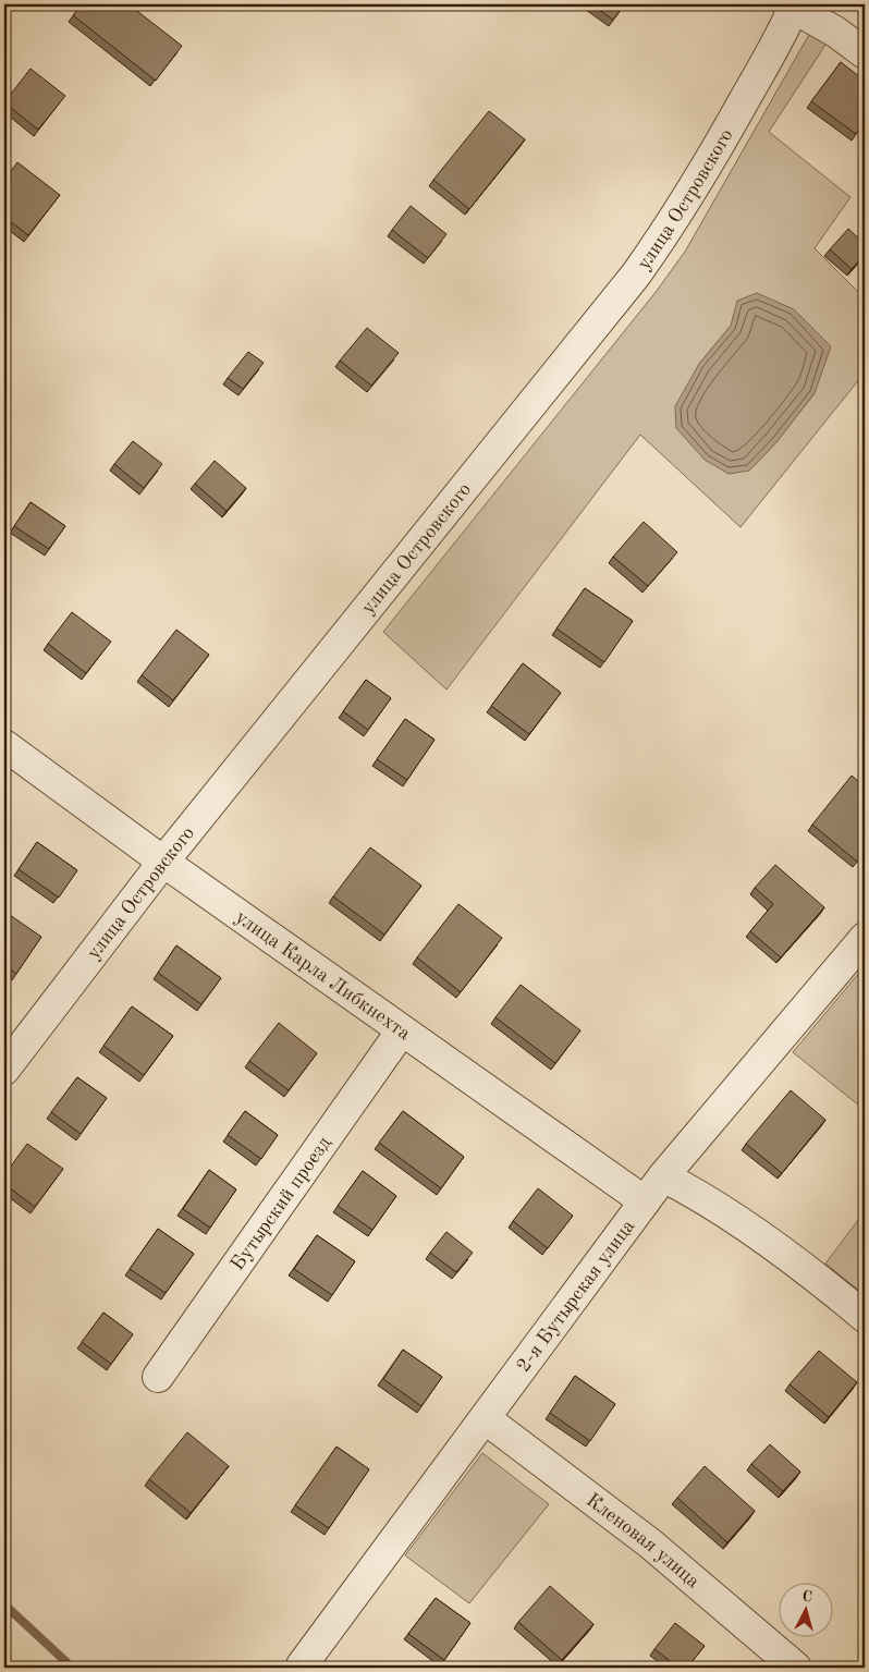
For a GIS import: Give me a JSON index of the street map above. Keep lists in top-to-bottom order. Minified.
{"streets":{"street":["улица Островского","улица Карла Либкнехта","Бутырский проезд","2-я Бутырская улица","Кленовая улица"]},"crossings":[["улица Островского","улица Карла Либкнехта"],["улица Карла Либкнехта","Бутырский проезд"],["улица Карла Либкнехта","2-я Бутырская улица"],["2-я Бутырская улица","Кленовая улица"]],"north":"top"}
